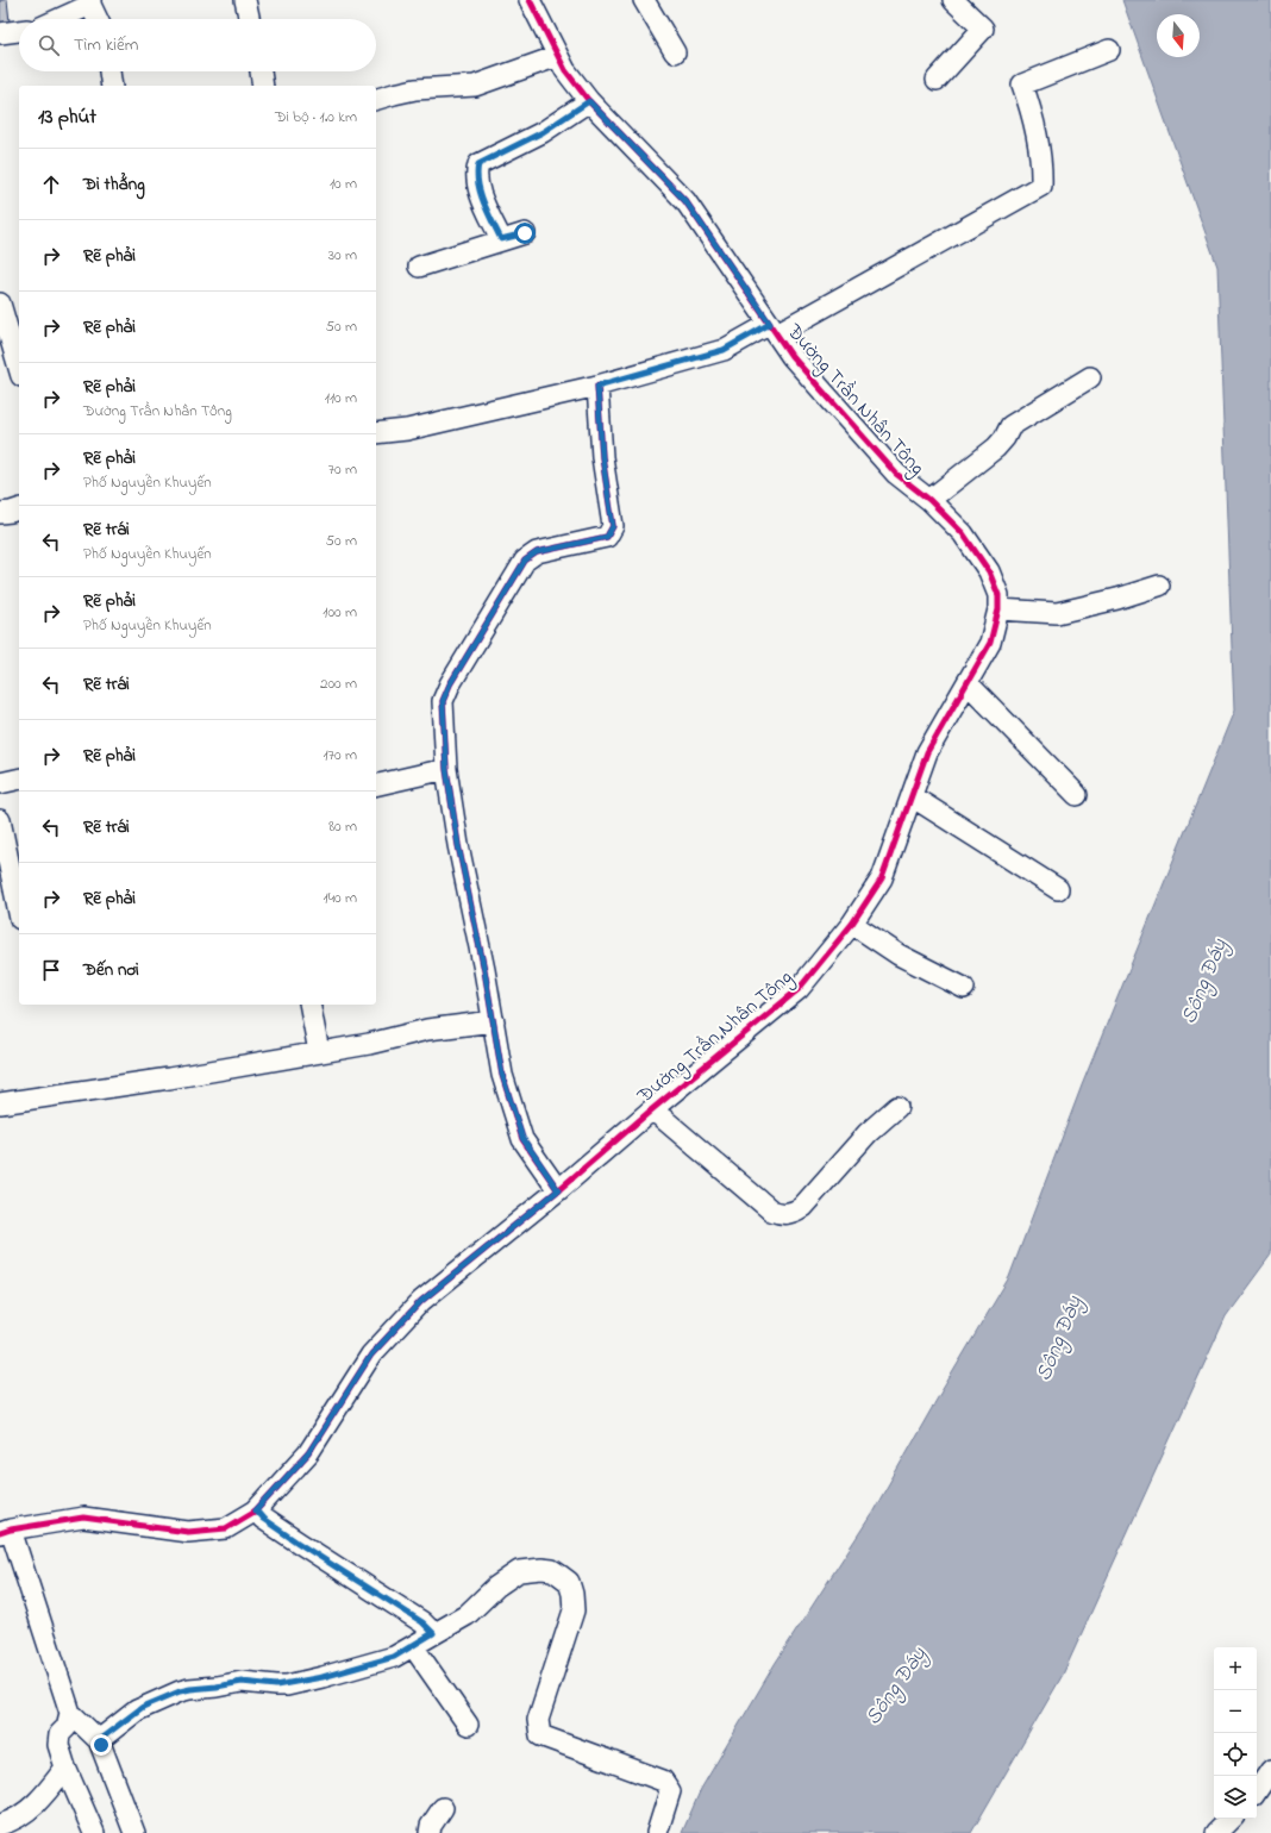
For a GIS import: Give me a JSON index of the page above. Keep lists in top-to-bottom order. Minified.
{"streets":{"street":["Đường Trần Nhân Tông"]},"water":["Sông Đáy"],"north":"bottom","page":{"search":"Tìm kiếm","heading":["13 phút","Đi bộ · 1.0 km"],"list":[["Đi thẳng","10 m"],["Rẽ phải","30 m"],["Rẽ phải","50 m"],["Rẽ phải","Đường Trần Nhân Tông","110 m"],["Rẽ phải","Phố Nguyễn Khuyến","70 m"],["Rẽ trái","Phố Nguyễn Khuyến","50 m"],["Rẽ phải","Phố Nguyễn Khuyến","100 m"],["Rẽ trái","200 m"],["Rẽ phải","170 m"],["Rẽ trái","80 m"],["Rẽ phải","140 m"],"Đến nơi"],"map_buttons":["+","−"]}}
